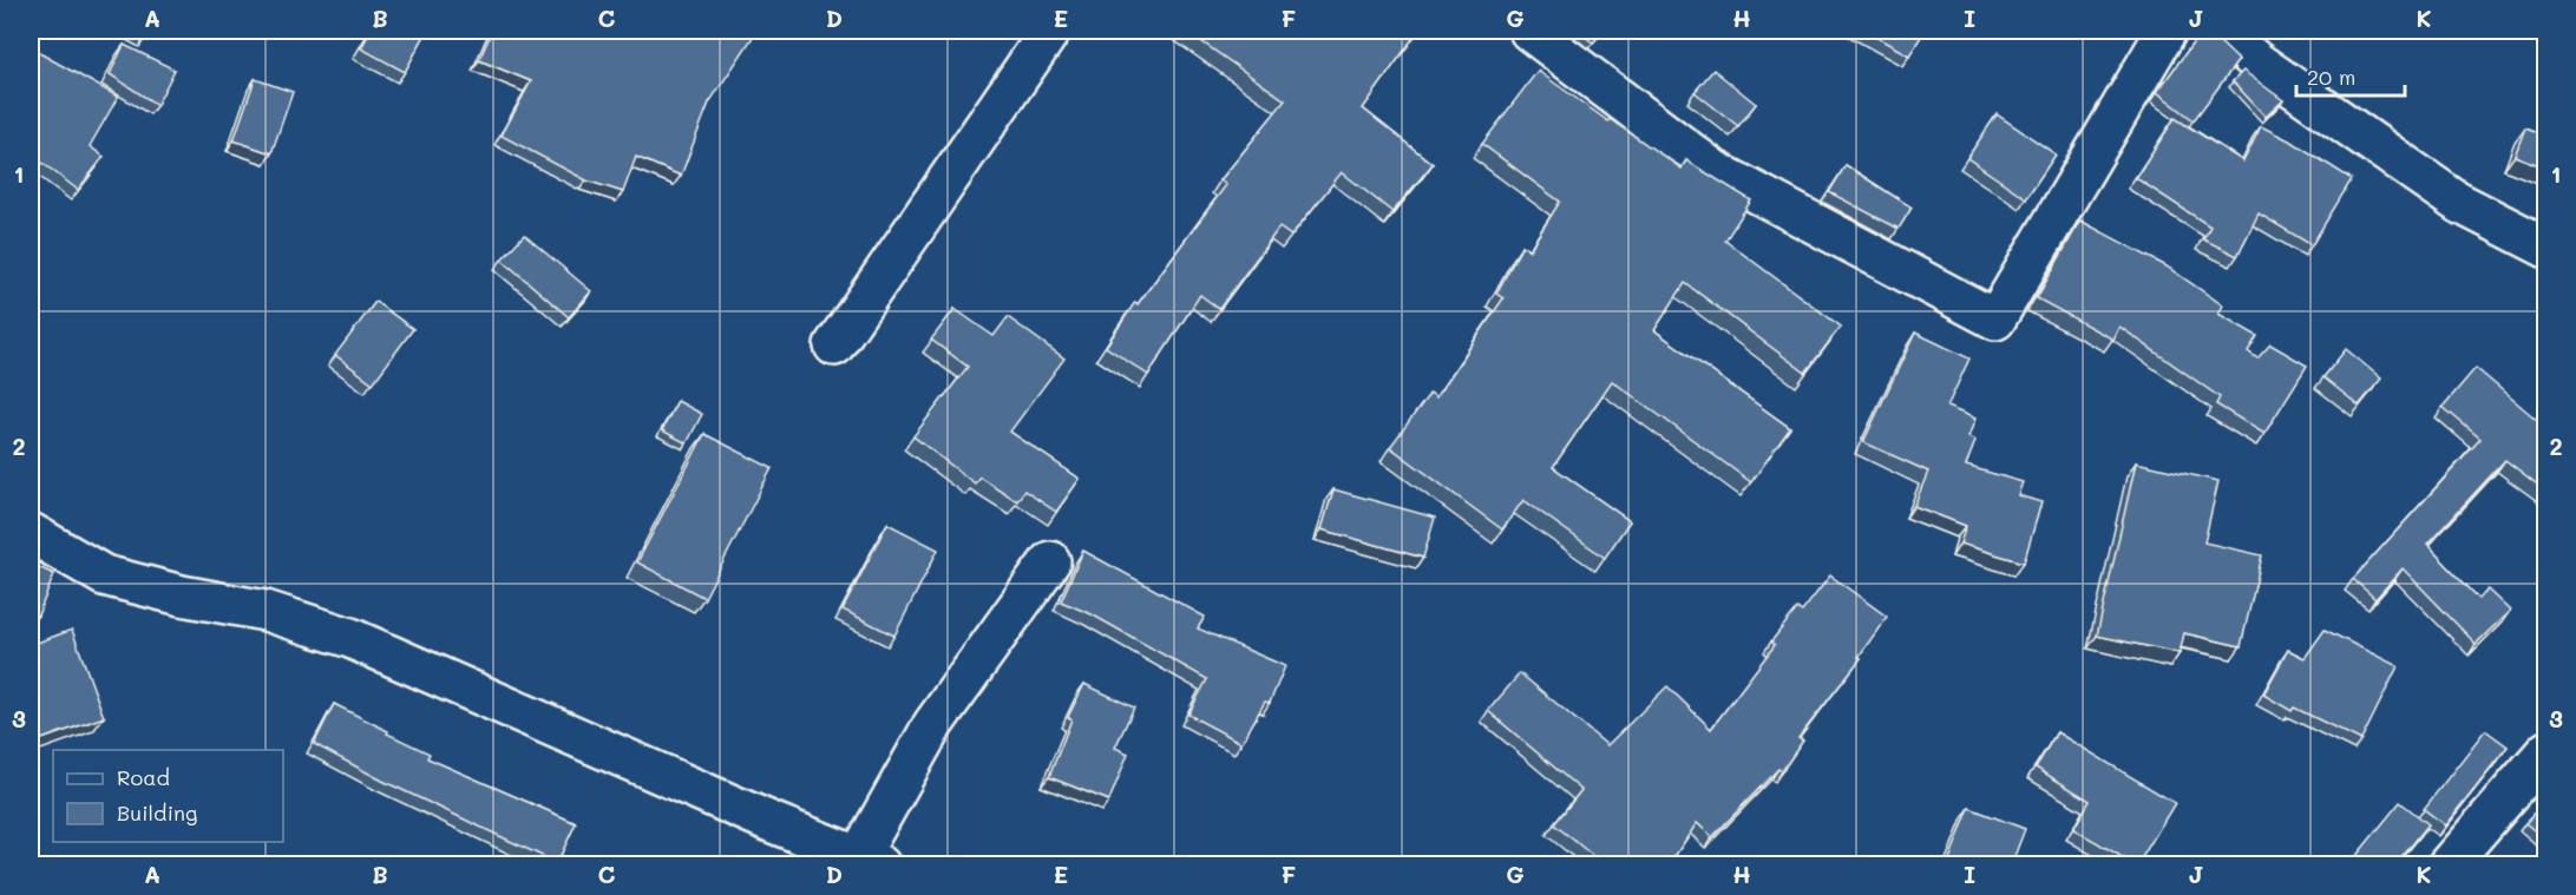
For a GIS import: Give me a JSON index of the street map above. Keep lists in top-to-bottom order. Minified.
{"legend":["Road","Building"],"scale_bar":"20 m","grid":{"columns":["A","B","C","D","E","F","G","H","I","J","K"],"rows":["1","2","3"]}}
